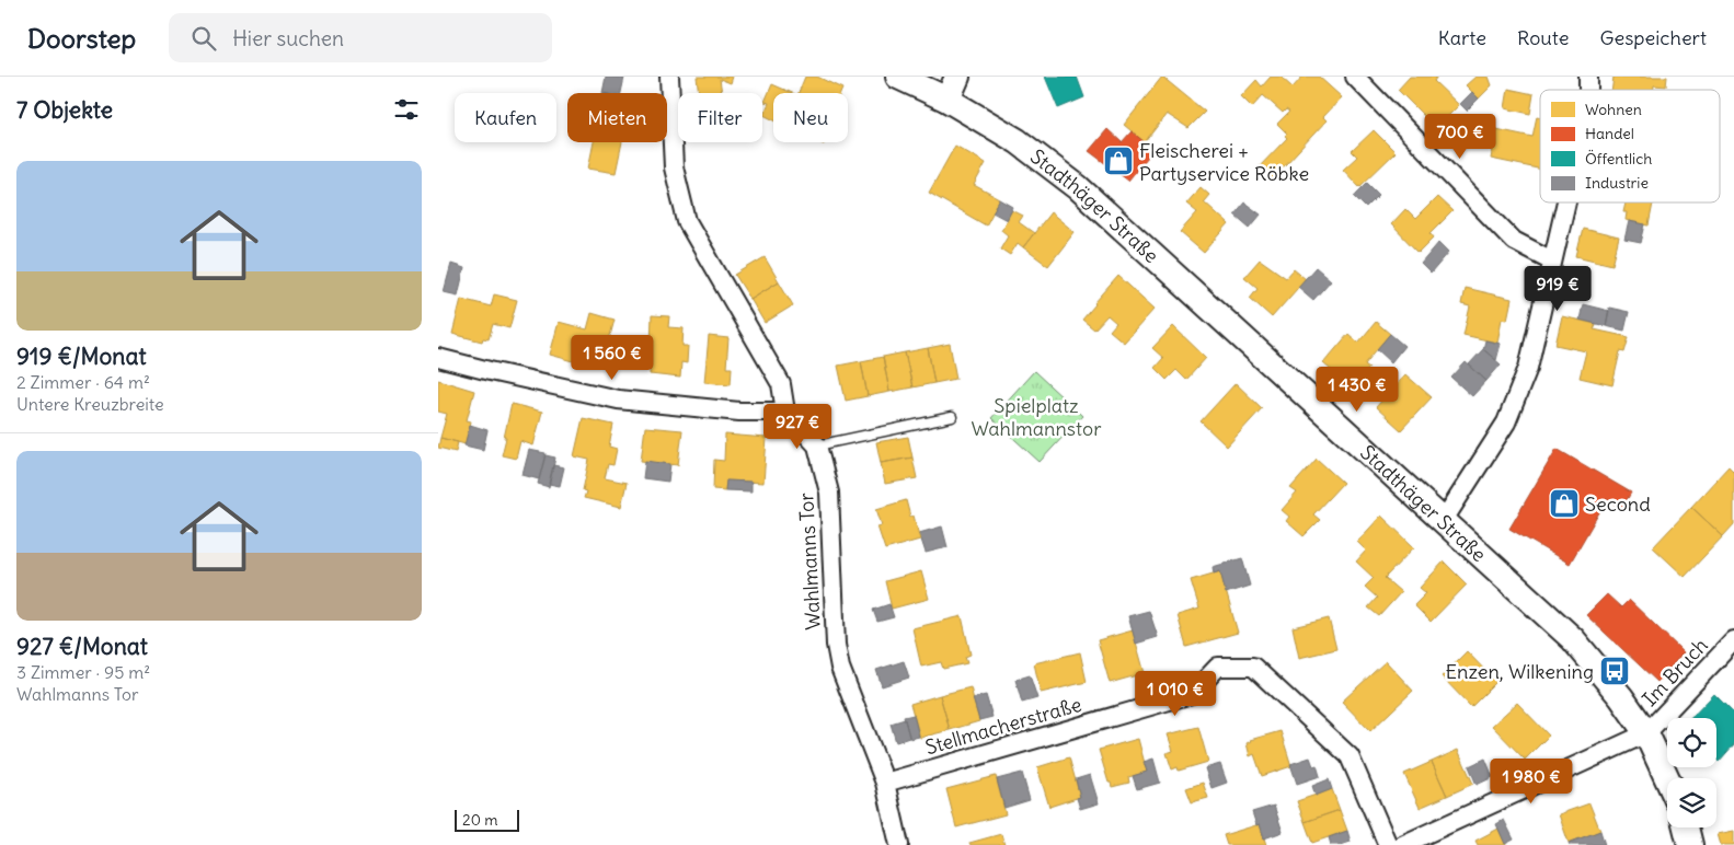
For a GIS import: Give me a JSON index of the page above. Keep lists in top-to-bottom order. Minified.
{"streets":{"main road":["Stadthäger Straße"],"street":["Wahlmanns Tor","Im Bruch","Stellmacherstraße"]},"crossings":[["Stadthäger Straße","Im Bruch"],["Wahlmanns Tor","Stellmacherstraße"]],"parks":["Spielplatz Wahlmannstor"],"places":{"shop":["Fleischerei + Partyservice Röbke","Second"],"bus stop":["Enzen, Wilkening"]},"legend":["Wohnen","Handel","Öffentlich","Industrie"],"scale_bar":"20 m","page":{"header":"Doorstep","search":"Hier suchen","nav":["Karte","Route","Gespeichert"],"heading":"7 Objekte","chip":["Kaufen","Mieten","Filter","Neu"],"price":["700 €","919 €","1 560 €","1 430 €","927 €","1 010 €","1 980 €"],"list":[{"name":"919 €/Monat","note":"2 Zimmer · 64 m² · Untere Kreuzbreite"},{"name":"927 €/Monat","note":"3 Zimmer · 95 m² · Wahlmanns Tor"}],"scale":"20 m"}}
